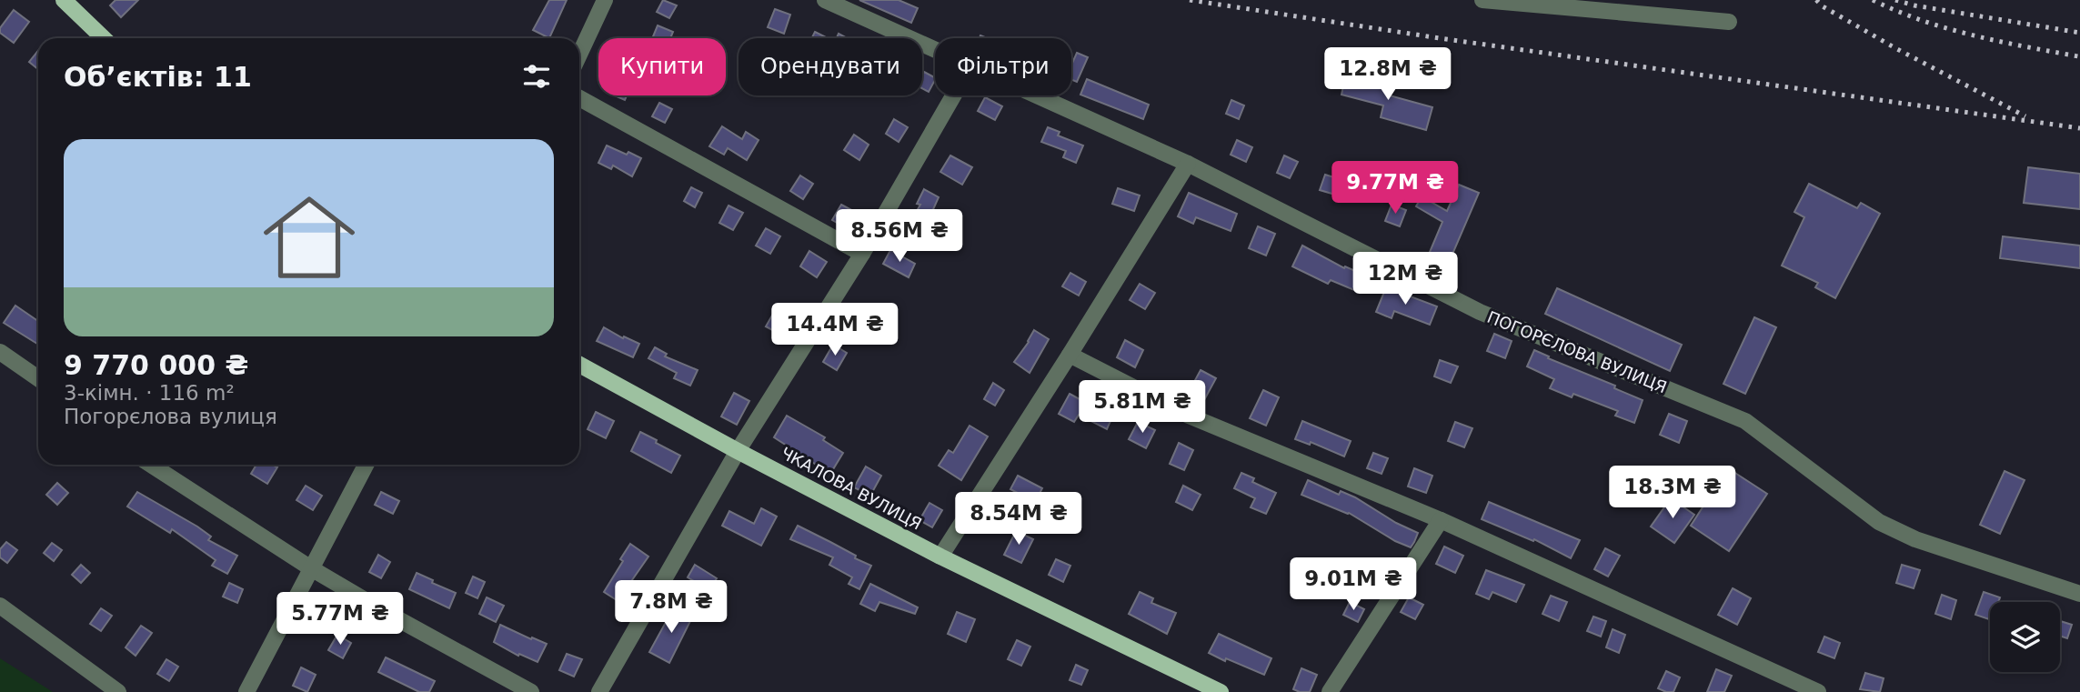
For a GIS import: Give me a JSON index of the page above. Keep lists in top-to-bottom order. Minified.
{"streets":{"main road":["ЧКАЛОВА ВУЛИЦЯ"],"street":["ПОГОРЄЛОВА ВУЛИЦЯ"]},"page":{"chip":["Купити","Орендувати","Фільтри"],"heading":"Об’єктів: 11","price":["12.8M ₴","9.77M ₴","8.56M ₴","12M ₴","14.4M ₴","5.81M ₴","18.3M ₴","8.54M ₴","9.01M ₴","7.8M ₴","5.77M ₴"],"list":[{"name":"9 770 000 ₴","note":"3-кімн. · 116 m² · Погорєлова вулиця"}]}}
